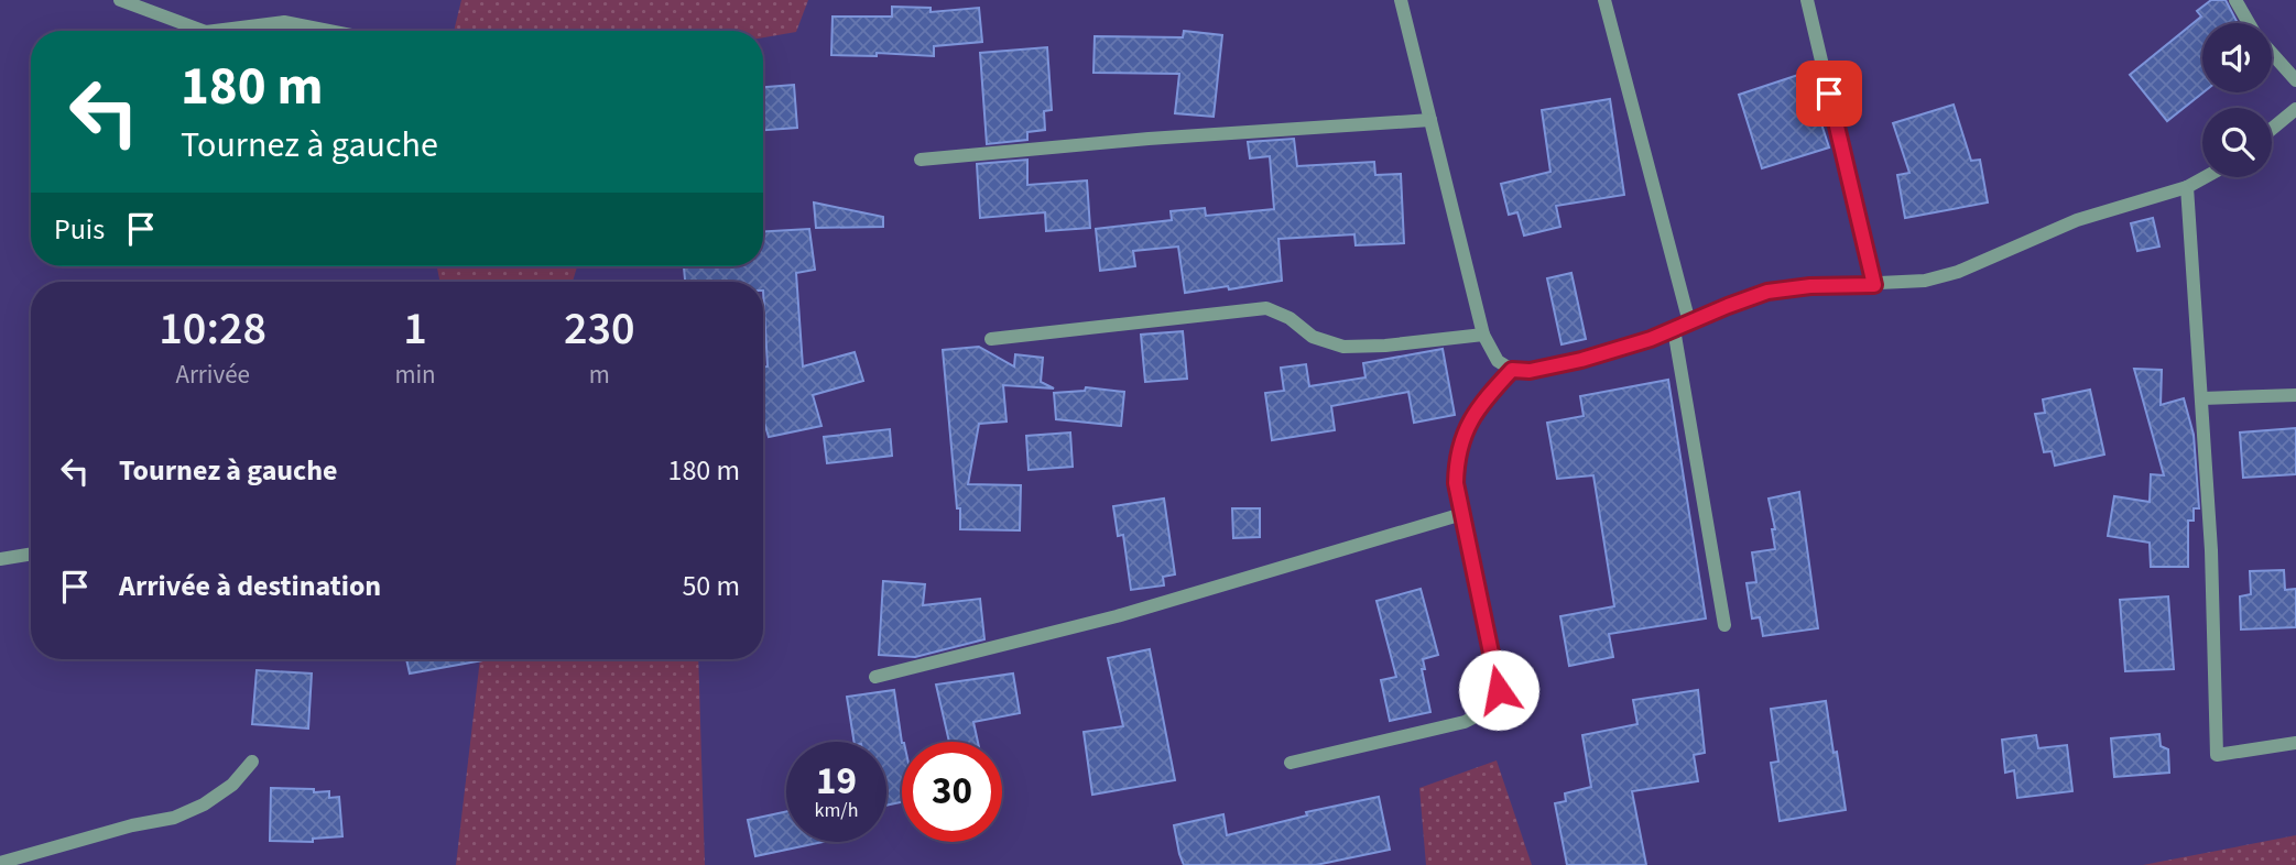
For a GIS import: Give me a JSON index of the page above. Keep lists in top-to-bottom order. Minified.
{"page":{"turn":["180 m","Tournez à gauche"],"then":"Puis","eta":["10:28","Arrivée","1","min","230","m"],"list":[{"name":"Tournez à gauche","value":"180 m"},{"name":"Arrivée à destination","value":"50 m"}],"speed":"19 km/h","limit":"30"}}
